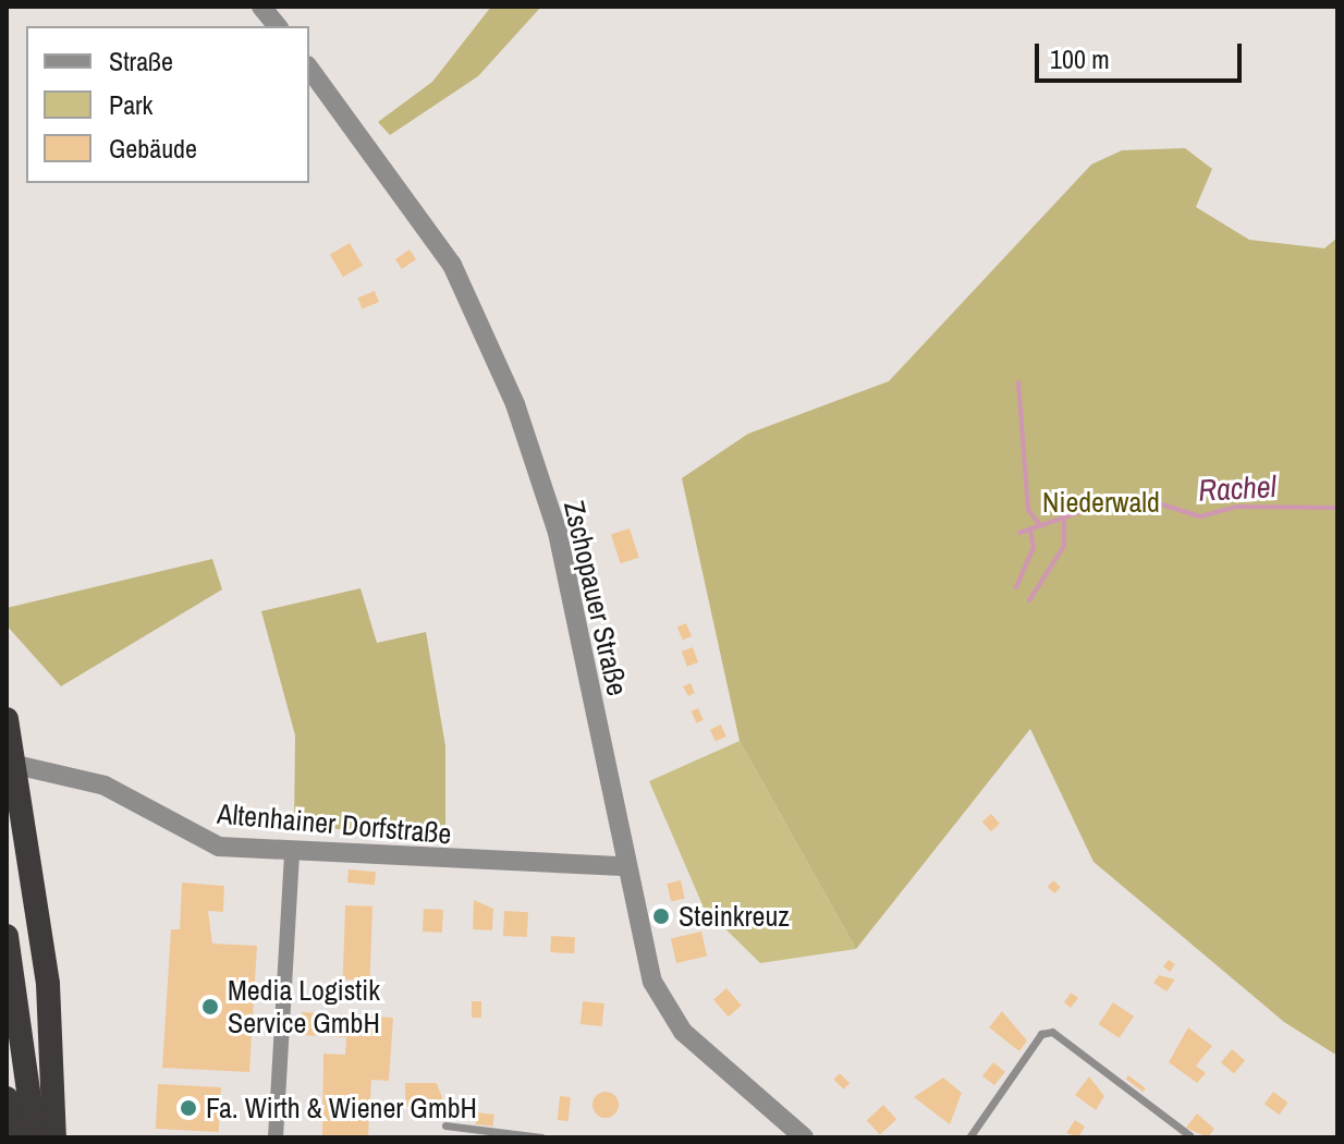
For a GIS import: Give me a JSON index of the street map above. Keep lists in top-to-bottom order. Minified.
{"streets":{"street":["Zschopauer Straße","Altenhainer Dorfstraße"]},"crossings":[["Zschopauer Straße","Altenhainer Dorfstraße"]],"water":["Rachel"],"parks":["Niederwald"],"places":["Steinkreuz","Media Logistik Service GmbH","Fa. Wirth & Wiener GmbH"],"legend":["Straße","Park","Gebäude"],"scale_bar":"100 m"}
